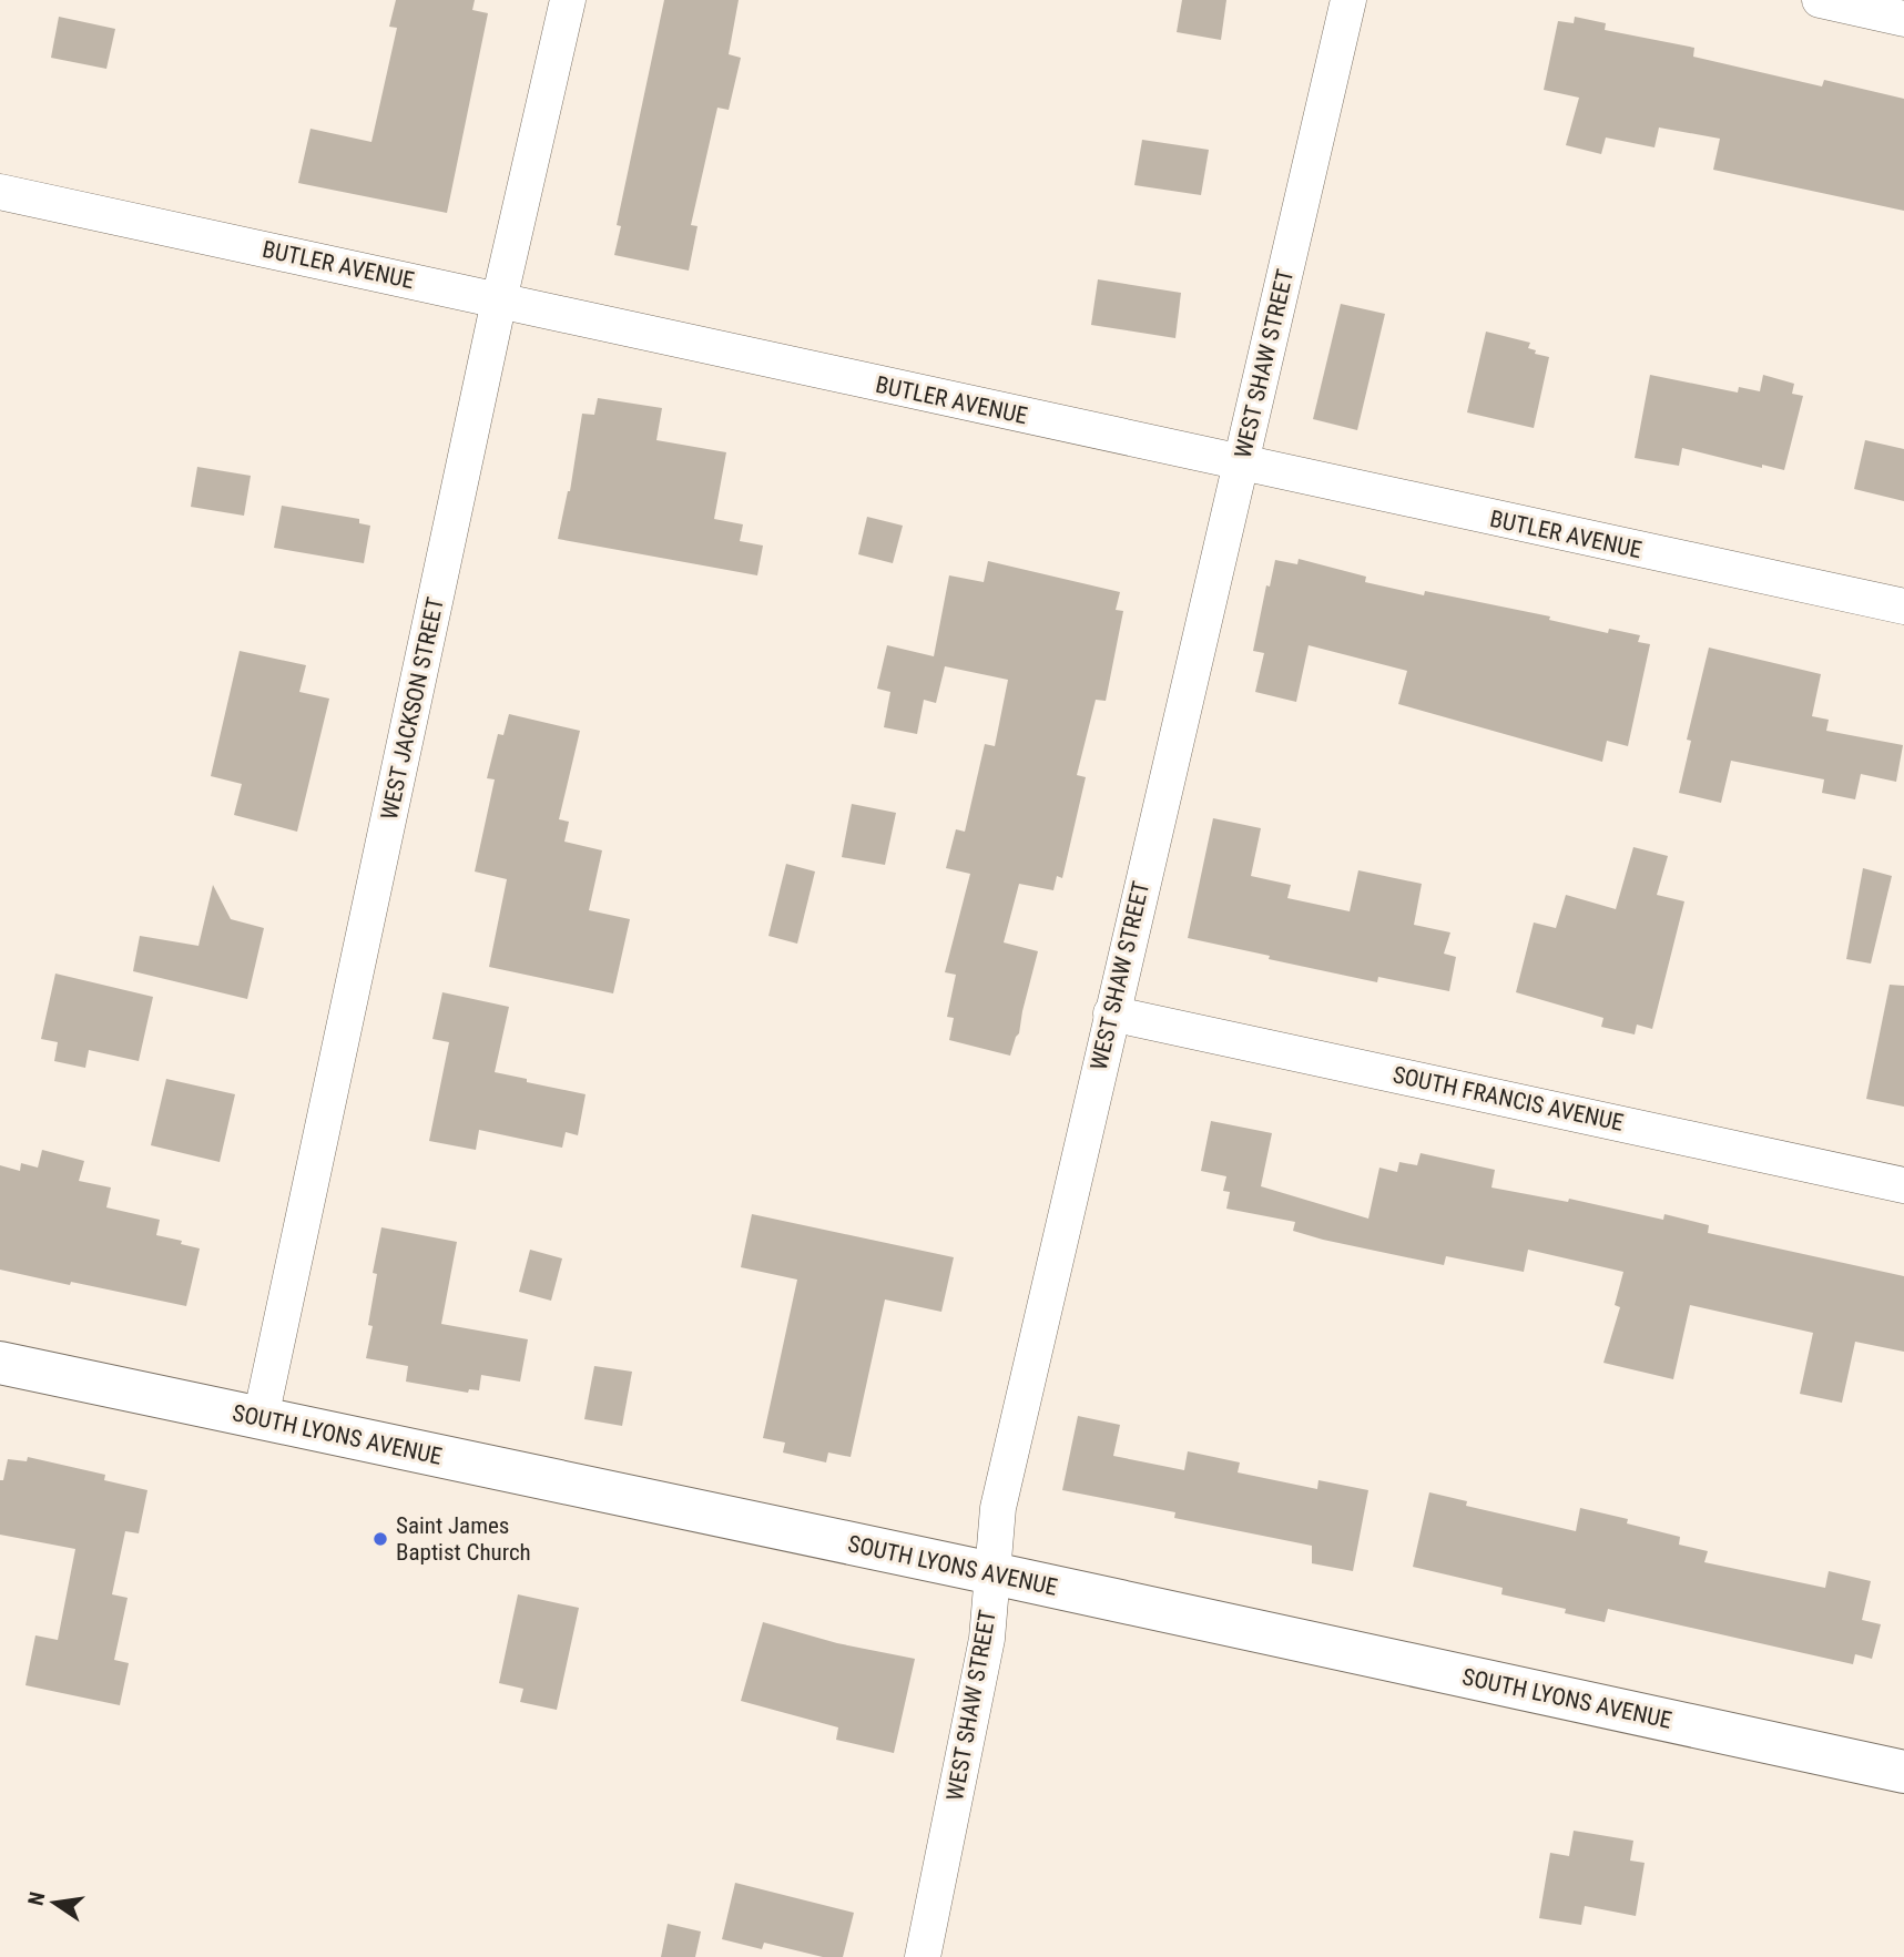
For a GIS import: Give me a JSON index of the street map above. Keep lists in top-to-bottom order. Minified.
{"streets":{"street":["BUTLER AVENUE","WEST SHAW STREET","WEST JACKSON STREET","SOUTH FRANCIS AVENUE","SOUTH LYONS AVENUE"]},"crossings":[["BUTLER AVENUE","WEST SHAW STREET"],["BUTLER AVENUE","WEST JACKSON STREET"],["WEST SHAW STREET","SOUTH FRANCIS AVENUE"],["WEST SHAW STREET","SOUTH LYONS AVENUE"],["WEST JACKSON STREET","SOUTH LYONS AVENUE"]],"places":["Saint James Baptist Church"],"north":"left"}
